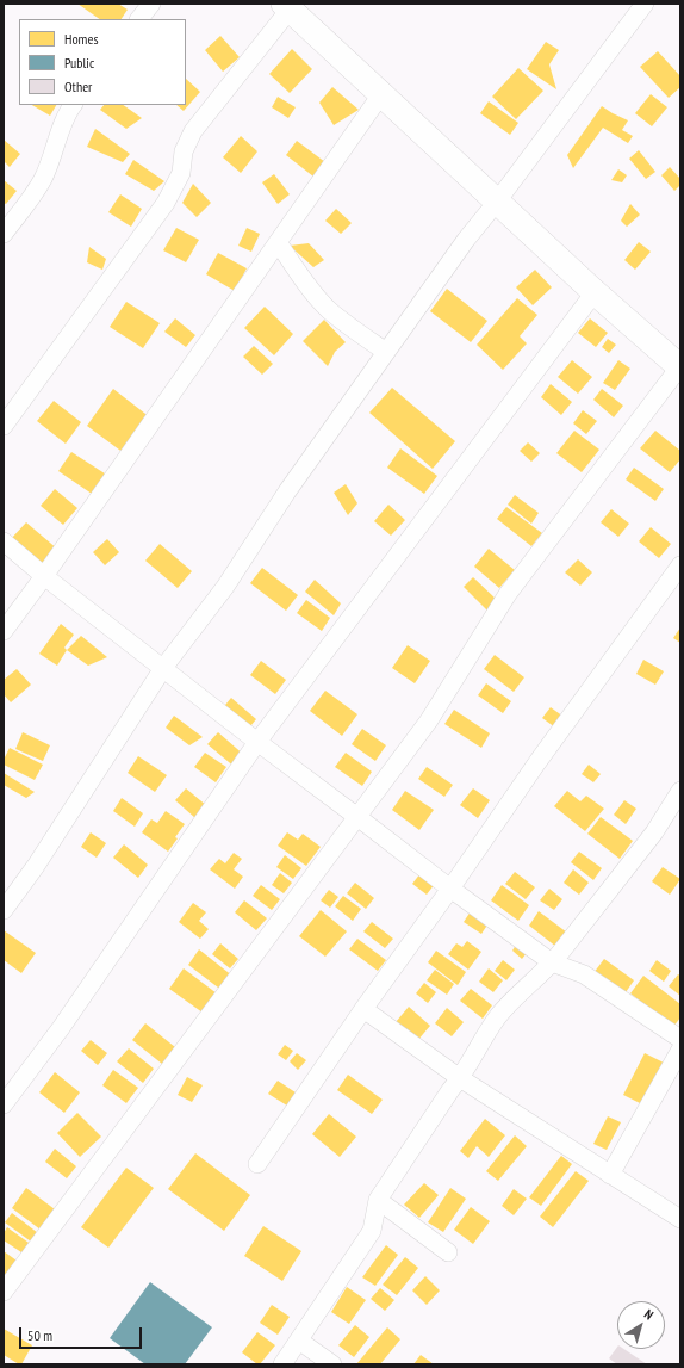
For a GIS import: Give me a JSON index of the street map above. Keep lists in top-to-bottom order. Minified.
{"legend":["Homes","Public","Other"],"scale_bar":"50 m","north":"top right"}
